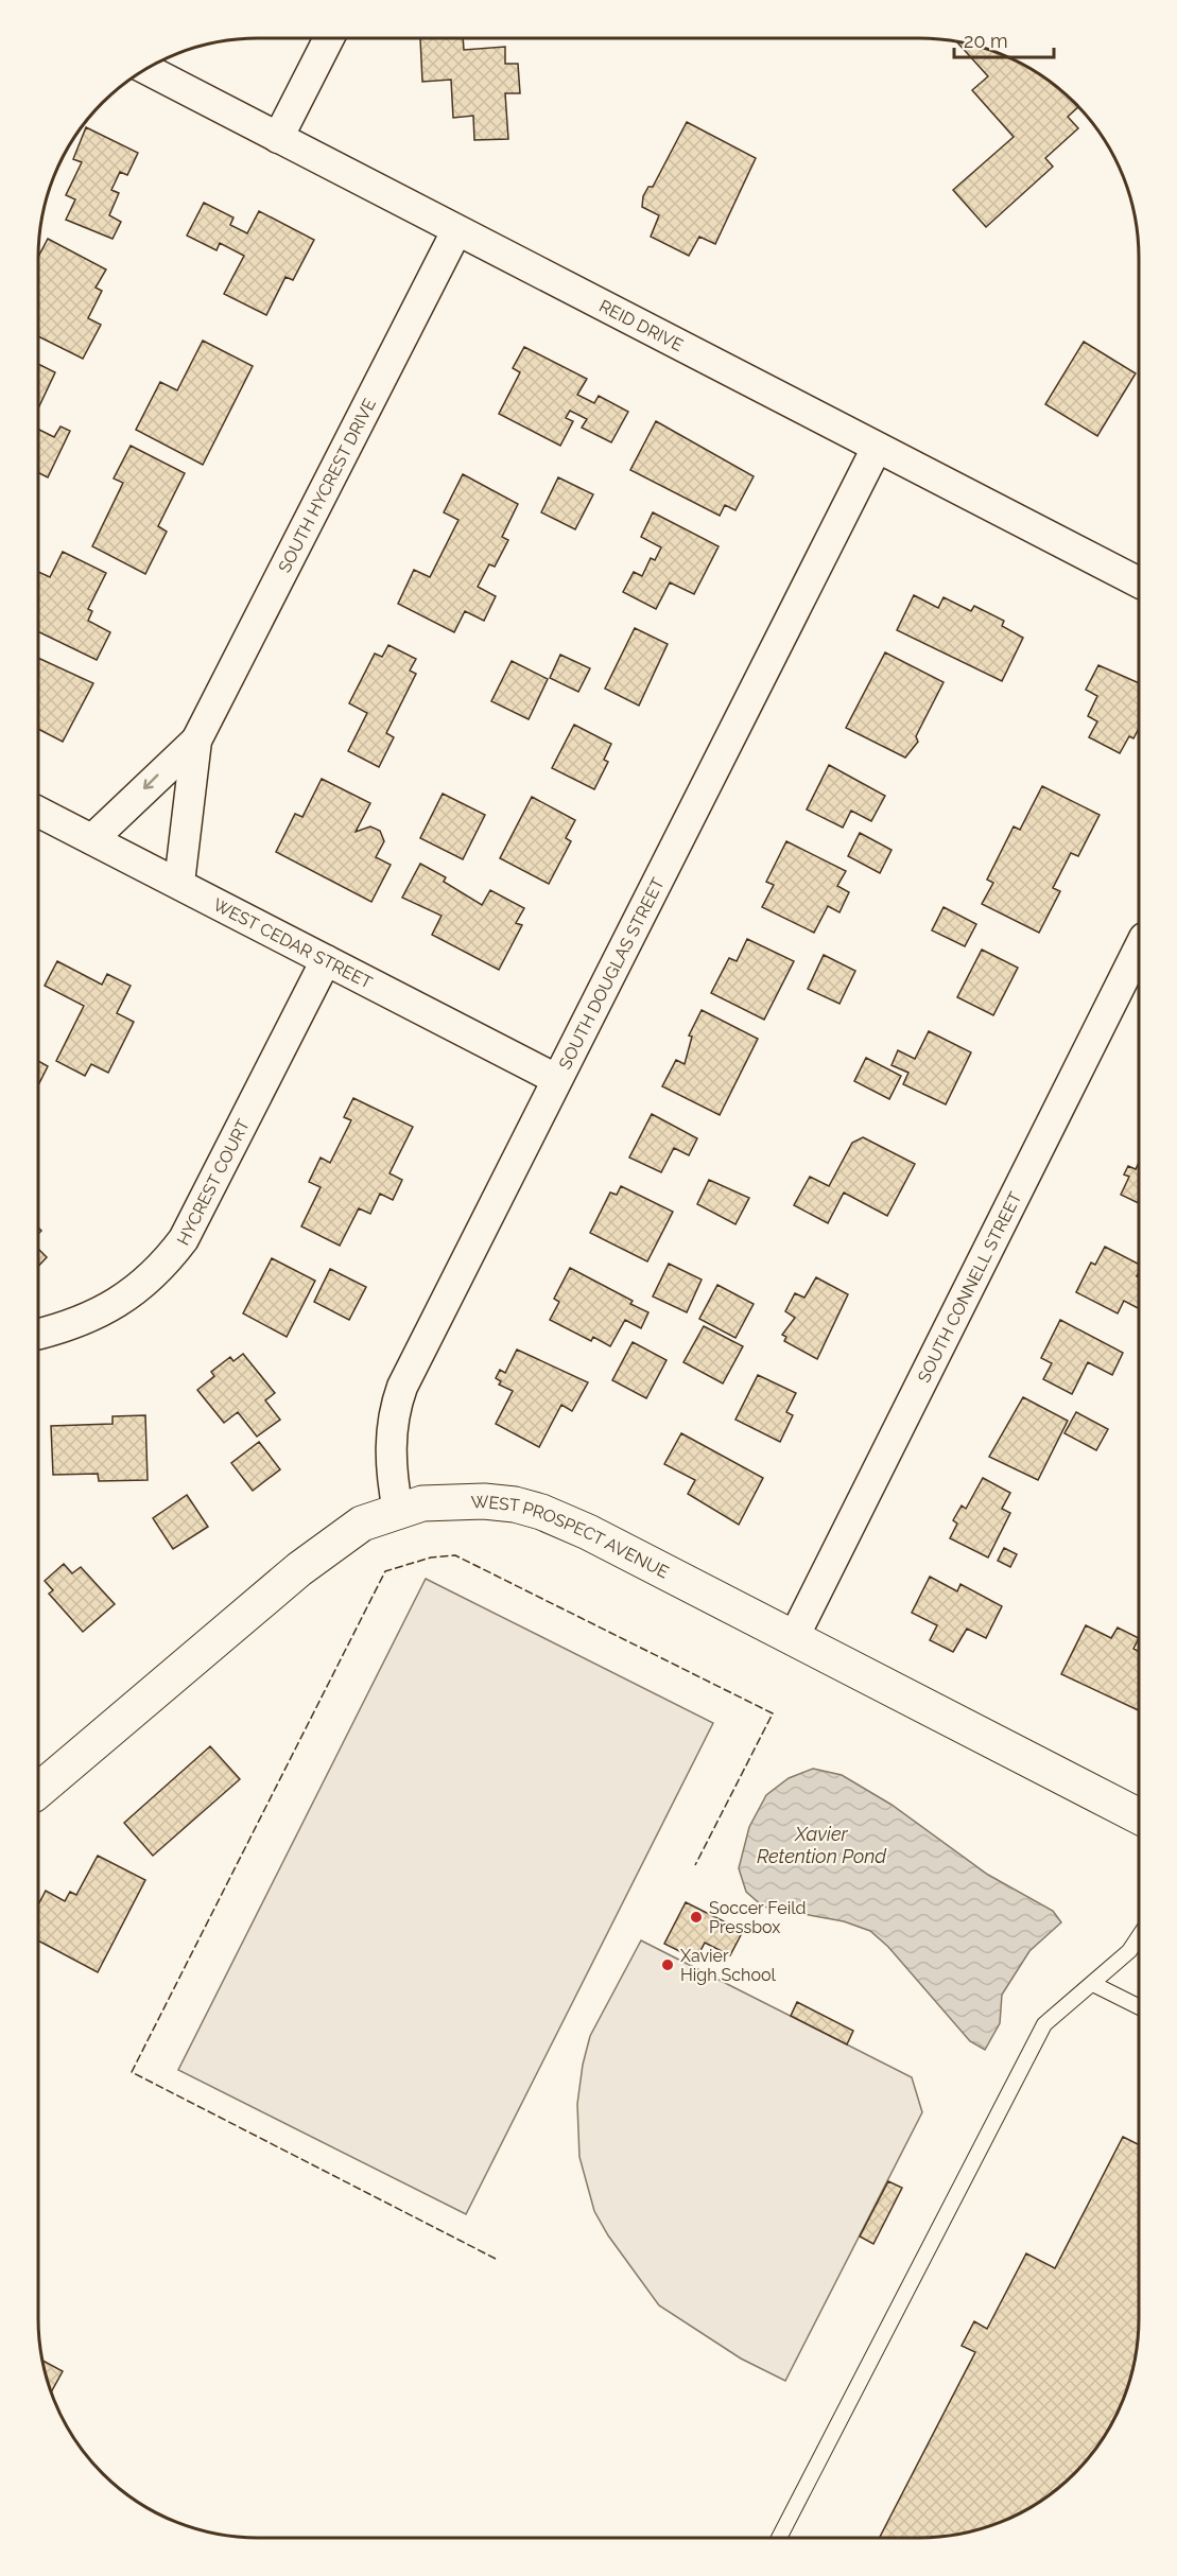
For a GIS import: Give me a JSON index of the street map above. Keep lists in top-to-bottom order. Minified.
{"streets":{"main road":["WEST PROSPECT AVENUE"],"street":["REID DRIVE","SOUTH HYCREST DRIVE","WEST CEDAR STREET","SOUTH DOUGLAS STREET","HYCREST COURT","SOUTH CONNELL STREET"]},"crossings":[["REID DRIVE","SOUTH HYCREST DRIVE"],["REID DRIVE","SOUTH DOUGLAS STREET"],["SOUTH HYCREST DRIVE","WEST CEDAR STREET"],["WEST CEDAR STREET","SOUTH DOUGLAS STREET"],["WEST CEDAR STREET","HYCREST COURT"],["SOUTH DOUGLAS STREET","WEST PROSPECT AVENUE"],["SOUTH CONNELL STREET","WEST PROSPECT AVENUE"]],"water":["Xavier Retention Pond"],"places":["Soccer Feild Pressbox","Xavier High School"],"scale_bar":"20 m"}
